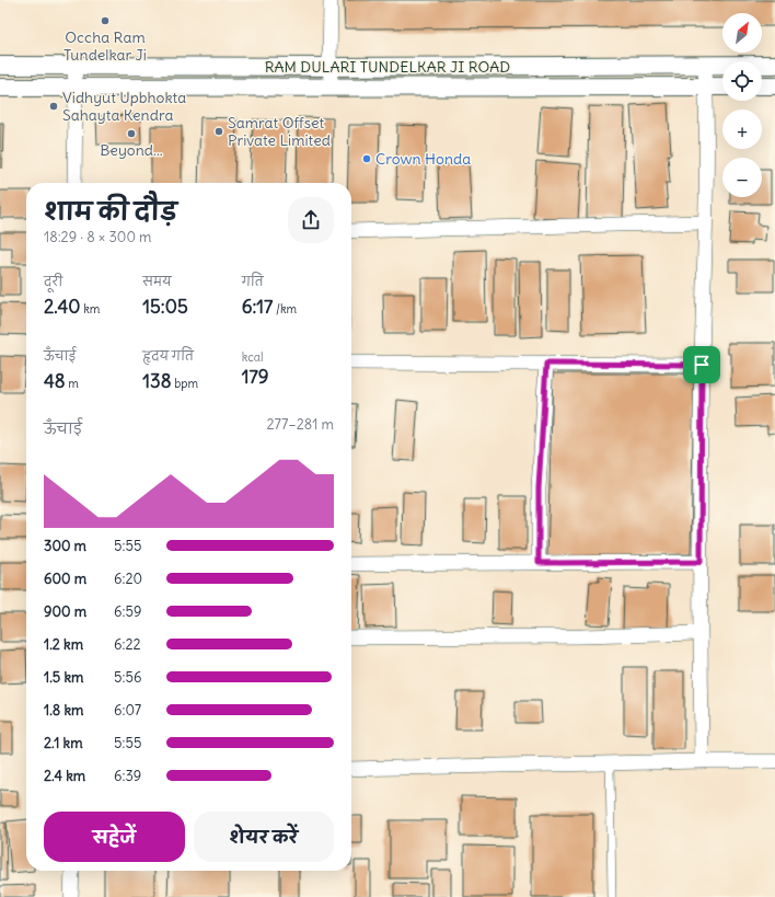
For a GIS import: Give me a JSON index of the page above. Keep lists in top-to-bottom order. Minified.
{"streets":{"street":["RAM DULARI TUNDELKAR JI ROAD"]},"places":["Occha Ram Tundelkar Ji","Vidhyut Upbhokta Sahayta Kendra","Samrat Offset Private Limited","Beyond...","Crown Honda"],"north":"top right","page":{"map_buttons":["+","−"],"heading":["शाम की दौड़","18:29 · 8 × 300 m"],"stats":[["दूरी","2.40 km"],["समय","15:05"],["गति","6:17 /km"],["ऊँचाई","48 m"],["हृदय गति","138 bpm"],["kcal","179"]],"chart":["ऊँचाई","277–281 m"],"list":[{"name":"300 m","note":"5:55"},{"name":"600 m","note":"6:20"},{"name":"900 m","note":"6:59"},{"name":"1.2 km","note":"6:22"},{"name":"1.5 km","note":"5:56"},{"name":"1.8 km","note":"6:07"},{"name":"2.1 km","note":"5:55"},{"name":"2.4 km","note":"6:39"}],"buttons":["सहेजें","शेयर करें"]}}
